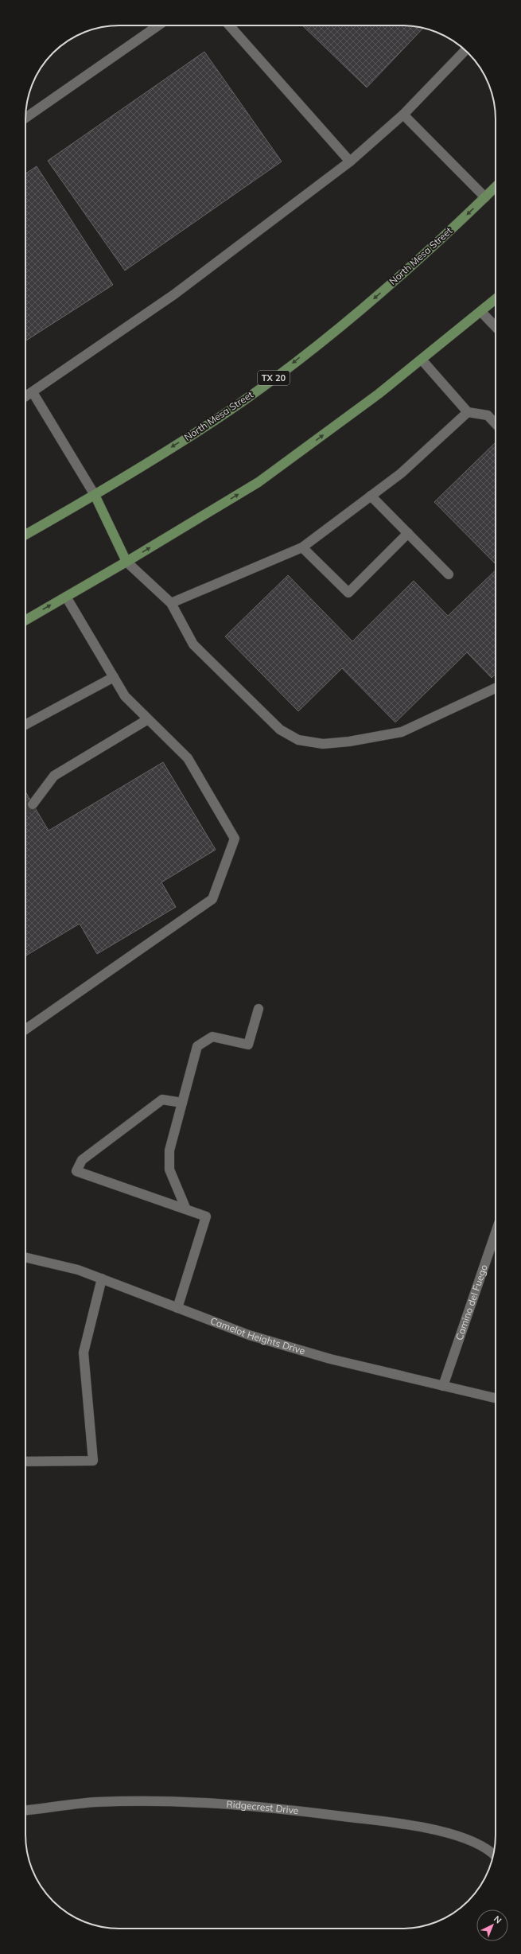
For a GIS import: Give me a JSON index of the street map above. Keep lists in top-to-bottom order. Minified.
{"streets":{"main road":["North Mesa Street","TX 20"],"street":["Camino del Fuego","Camelot Heights Drive","Ridgecrest Drive"]},"crossings":[["Camino del Fuego","Camelot Heights Drive"]],"north":"top right"}
